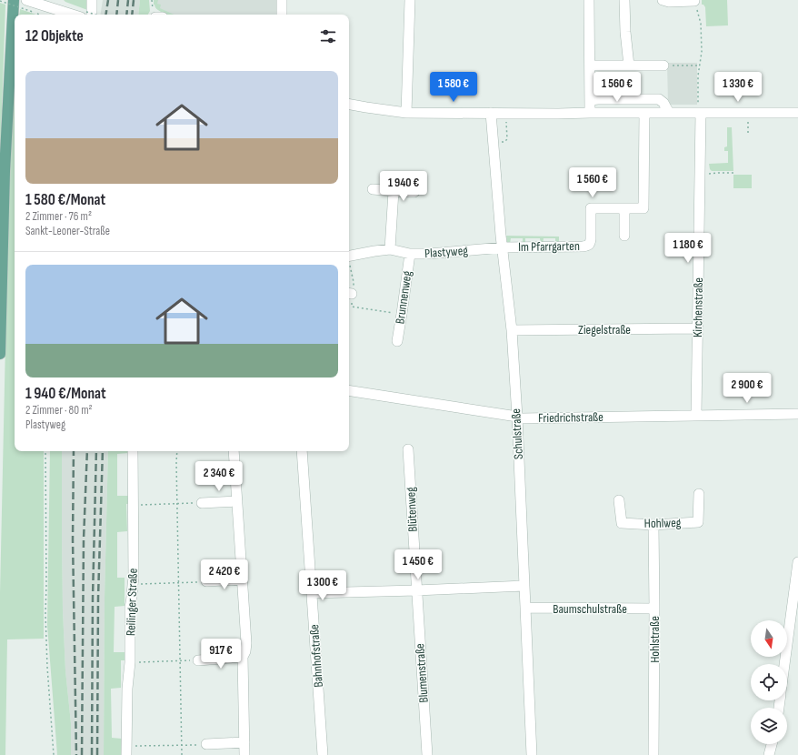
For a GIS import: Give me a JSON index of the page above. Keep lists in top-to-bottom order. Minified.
{"streets":{"street":["Im Pfarrgarten","Plastyweg","Brunnenweg","Kirchenstraße","Ziegelstraße","Friedrichstraße","Schulstraße","Blütenweg","Hohlweg","Reilinger Straße","Baumschulstraße","Hohlstraße","Bahnhofstraße","Blumenstraße"]},"crossings":[["Im Pfarrgarten","Plastyweg"],["Im Pfarrgarten","Schulstraße"],["Plastyweg","Brunnenweg"],["Plastyweg","Schulstraße"],["Kirchenstraße","Ziegelstraße"],["Kirchenstraße","Friedrichstraße"],["Ziegelstraße","Schulstraße"],["Friedrichstraße","Schulstraße"],["Schulstraße","Baumschulstraße"],["Blütenweg","Blumenstraße"],["Hohlweg","Hohlstraße"],["Baumschulstraße","Hohlstraße"]],"north":"bottom","page":{"heading":"12 Objekte","list":[{"name":"1 580 €/Monat","note":"2 Zimmer · 76 m² · Sankt-Leoner-Straße"},{"name":"1 940 €/Monat","note":"2 Zimmer · 80 m² · Plastyweg"}],"price":["1 580 €","1 560 €","1 330 €","1 560 €","1 940 €","1 180 €","2 900 €","2 340 €","1 450 €","2 420 €","1 300 €","917 €"]}}
